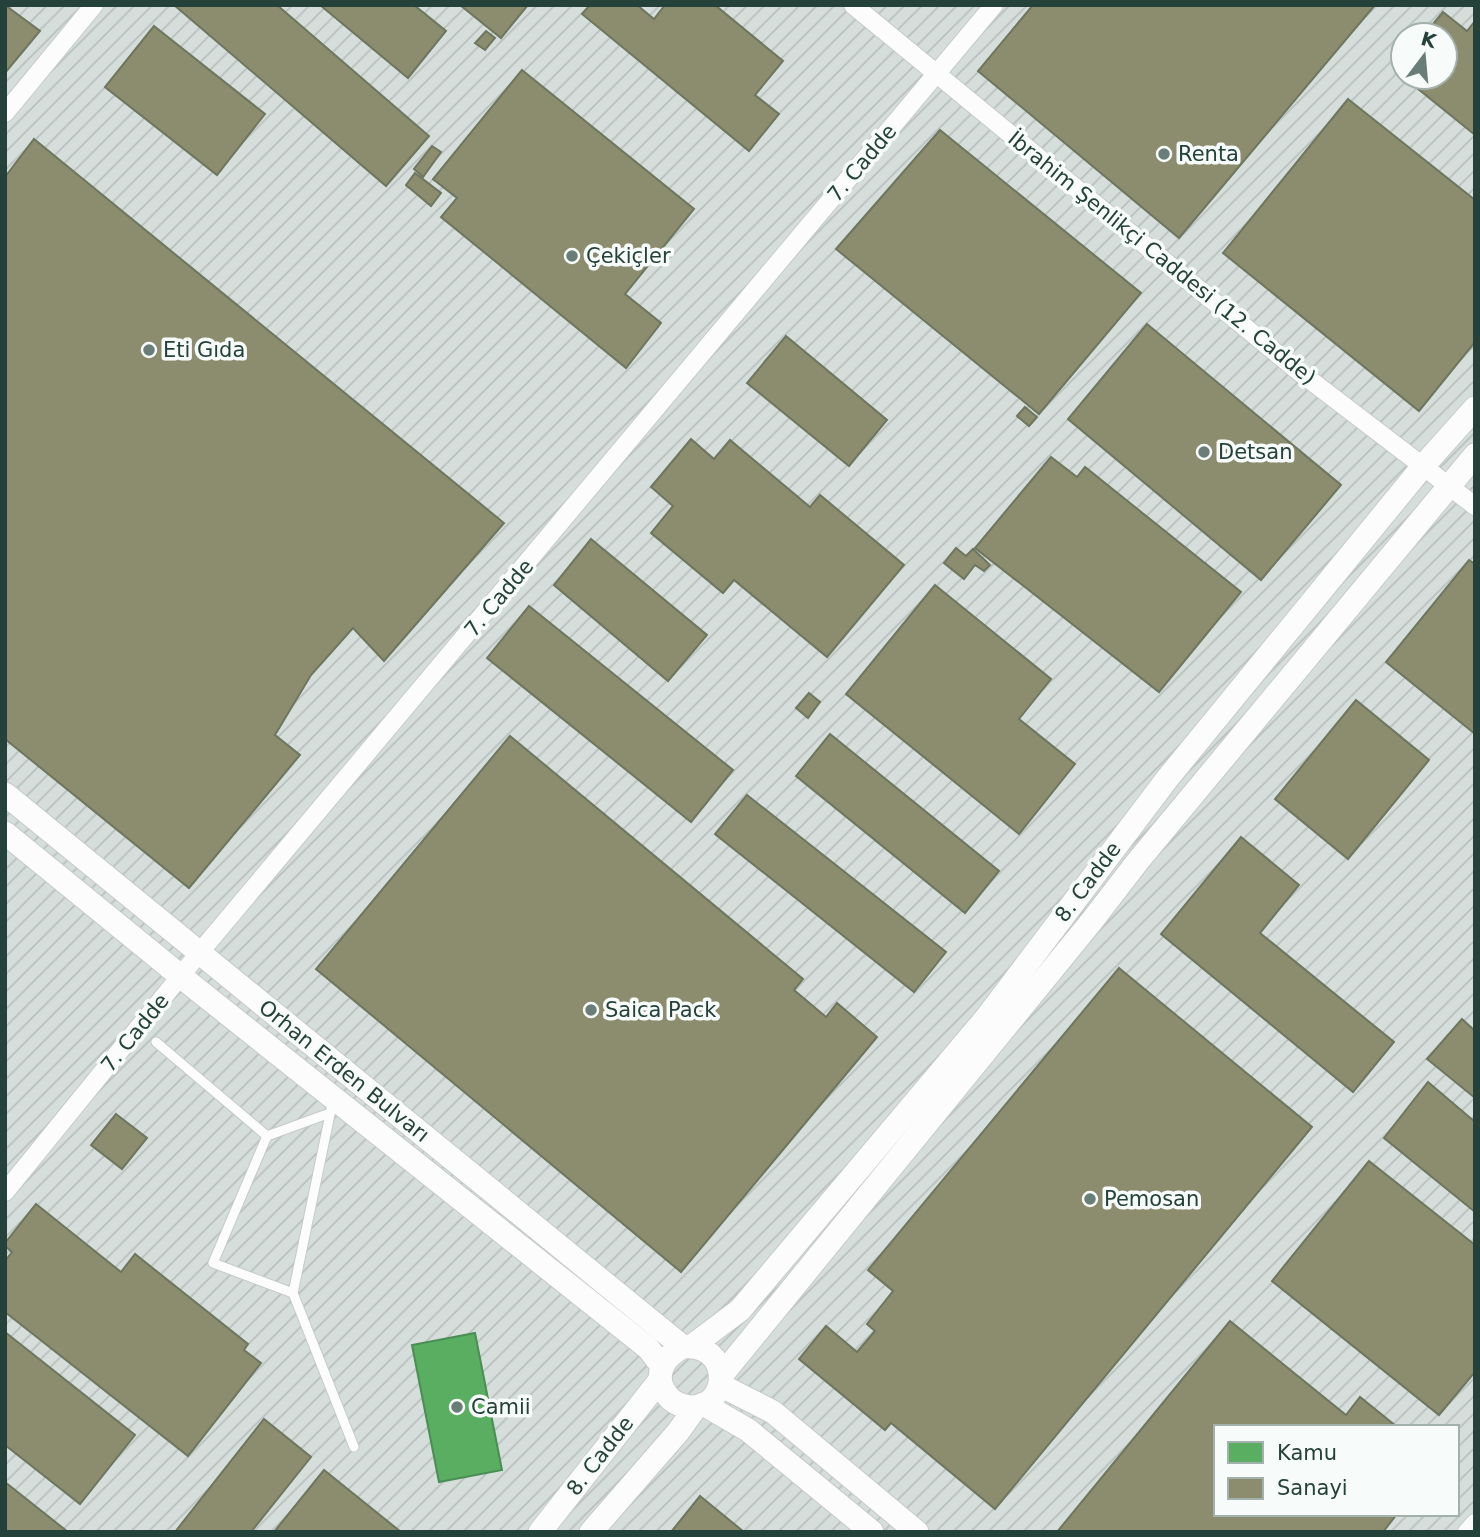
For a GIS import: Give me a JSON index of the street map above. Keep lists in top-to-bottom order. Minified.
{"streets":{"street":["7. Cadde","İbrahim Şenlikçi Caddesi (12. Cadde)","8. Cadde","Orhan Erden Bulvarı"]},"crossings":[["7. Cadde","İbrahim Şenlikçi Caddesi (12. Cadde)"],["7. Cadde","Orhan Erden Bulvarı"],["İbrahim Şenlikçi Caddesi (12. Cadde)","8. Cadde"],["8. Cadde","Orhan Erden Bulvarı"]],"places":["Renta","Çekiçler","Eti Gıda","Detsan","Saica Pack","Pemosan","Camii"],"legend":["Kamu","Sanayi"],"north":"top"}
